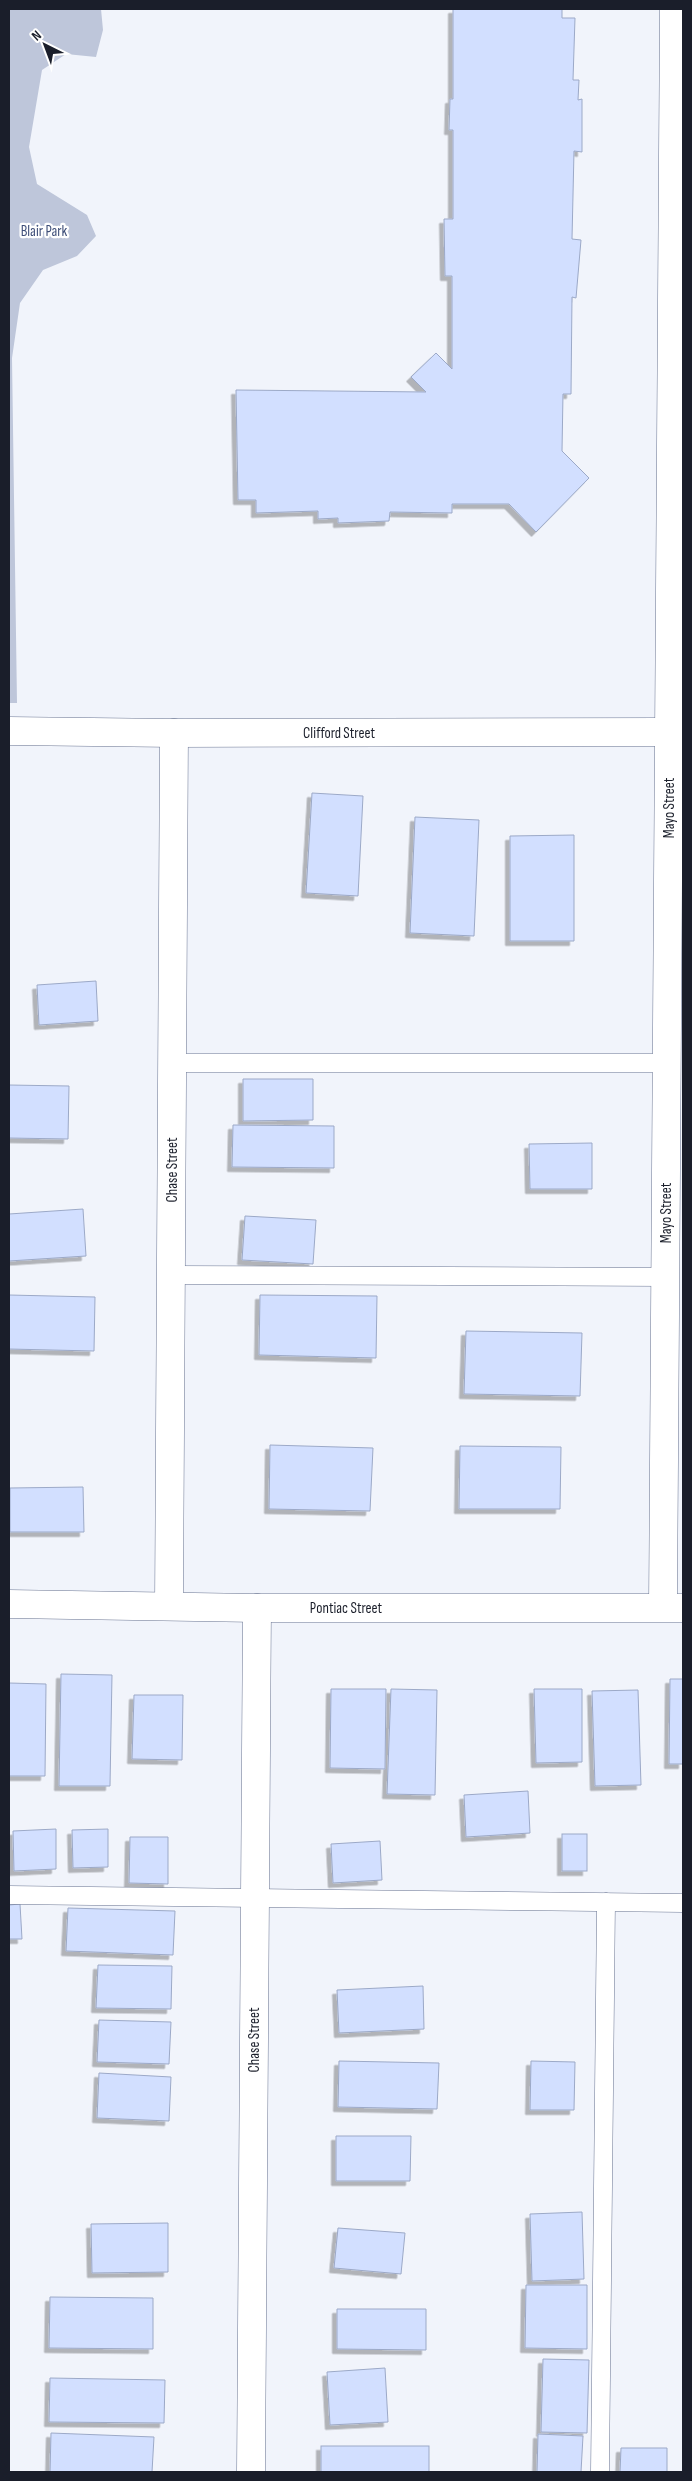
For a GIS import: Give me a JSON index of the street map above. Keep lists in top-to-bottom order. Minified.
{"streets":{"street":["Clifford Street","Mayo Street","Chase Street","Pontiac Street"]},"crossings":[["Clifford Street","Mayo Street"],["Clifford Street","Chase Street"],["Mayo Street","Pontiac Street"],["Chase Street","Pontiac Street"]],"parks":["Blair Park"],"north":"top left"}
